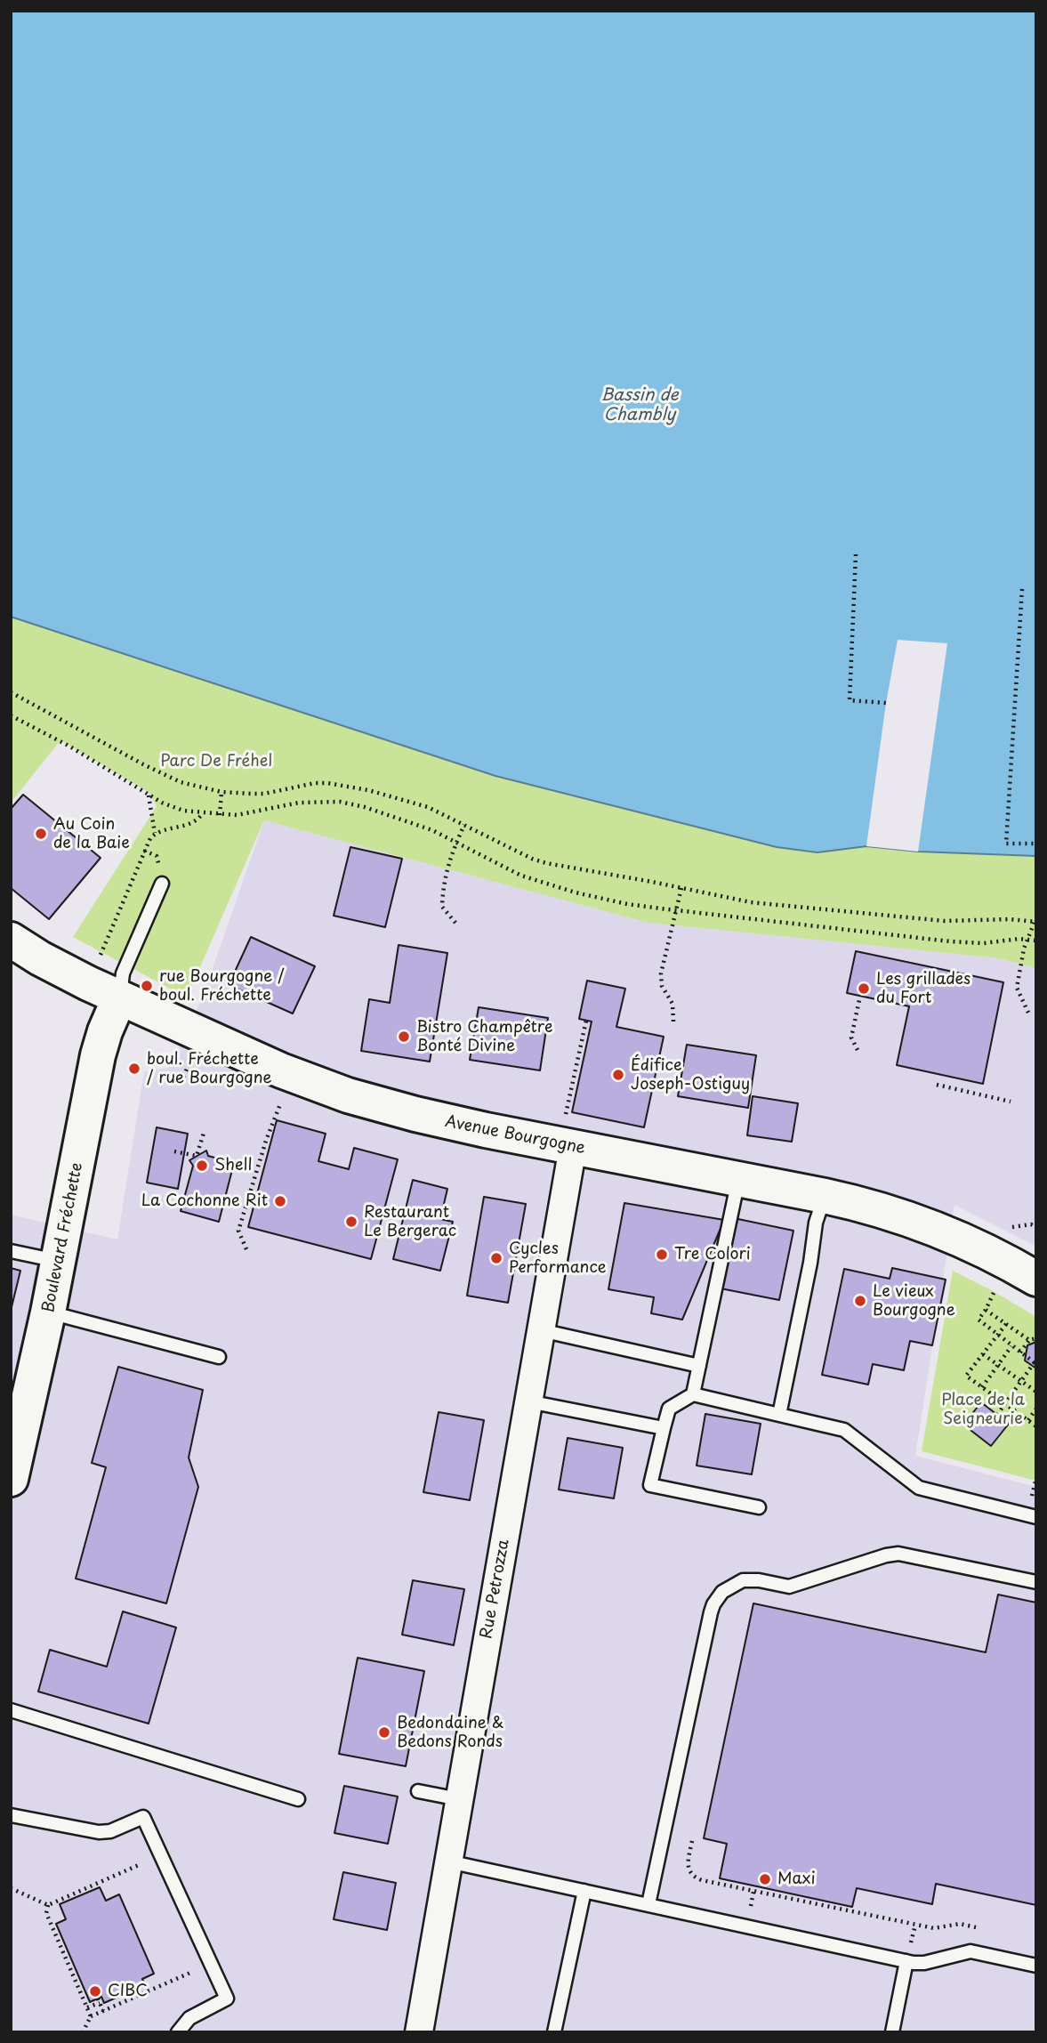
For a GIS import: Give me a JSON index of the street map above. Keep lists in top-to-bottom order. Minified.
{"streets":{"street":["Avenue Bourgogne","Boulevard Fréchette","Rue Petrozza"]},"crossings":[["Avenue Bourgogne","Boulevard Fréchette"],["Avenue Bourgogne","Rue Petrozza"]],"water":["Bassin de Chambly"],"parks":["Parc De Fréhel","Place de la Seigneurie"],"places":["Au Coin de la Baie","rue Bourgogne / boul. Fréchette","Les grillades du Fort","Bistro Champêtre Bonté Divine","boul. Fréchette / rue Bourgogne","Édifice Joseph-Ostiguy","Shell","La Cochonne Rit","Restaurant Le Bergerac","Tre Colori","Cycles Performance","Le vieux Bourgogne","Bedondaine & Bedons Ronds","Maxi","CIBC"]}
